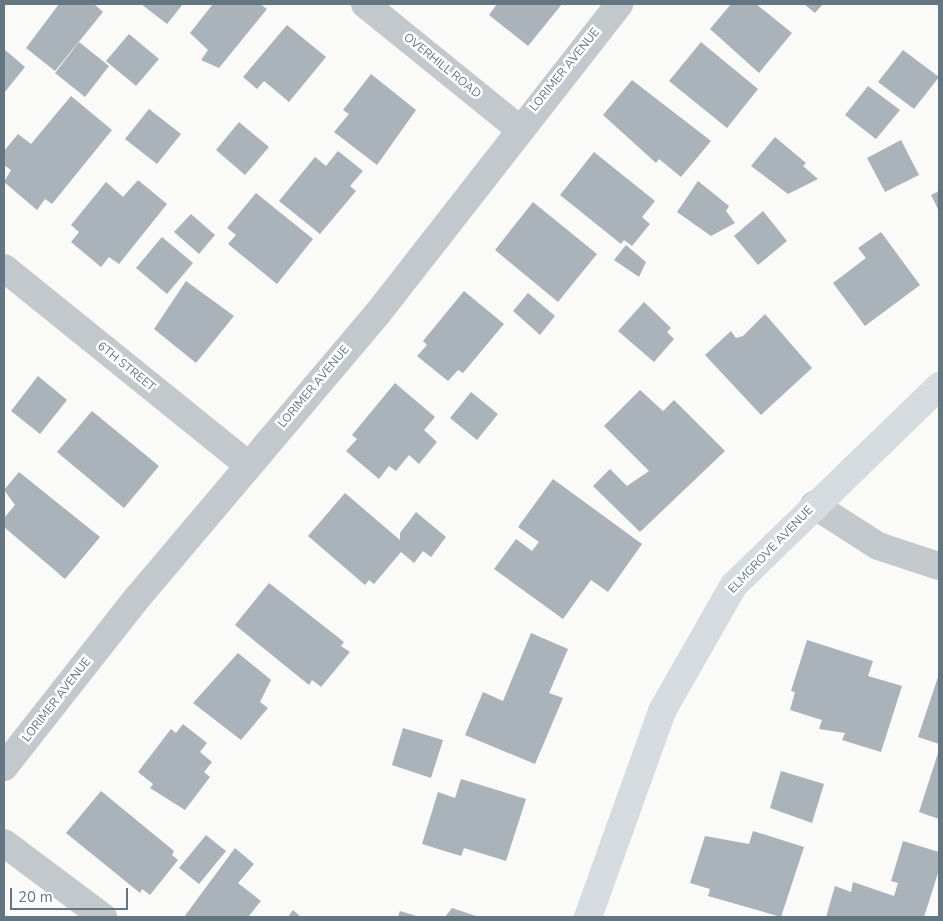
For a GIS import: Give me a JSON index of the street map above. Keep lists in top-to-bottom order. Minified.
{"streets":{"street":["OVERHILL ROAD","LORIMER AVENUE","6TH STREET","ELMGROVE AVENUE"]},"crossings":[["OVERHILL ROAD","LORIMER AVENUE"],["LORIMER AVENUE","6TH STREET"]],"scale_bar":"20 m"}
